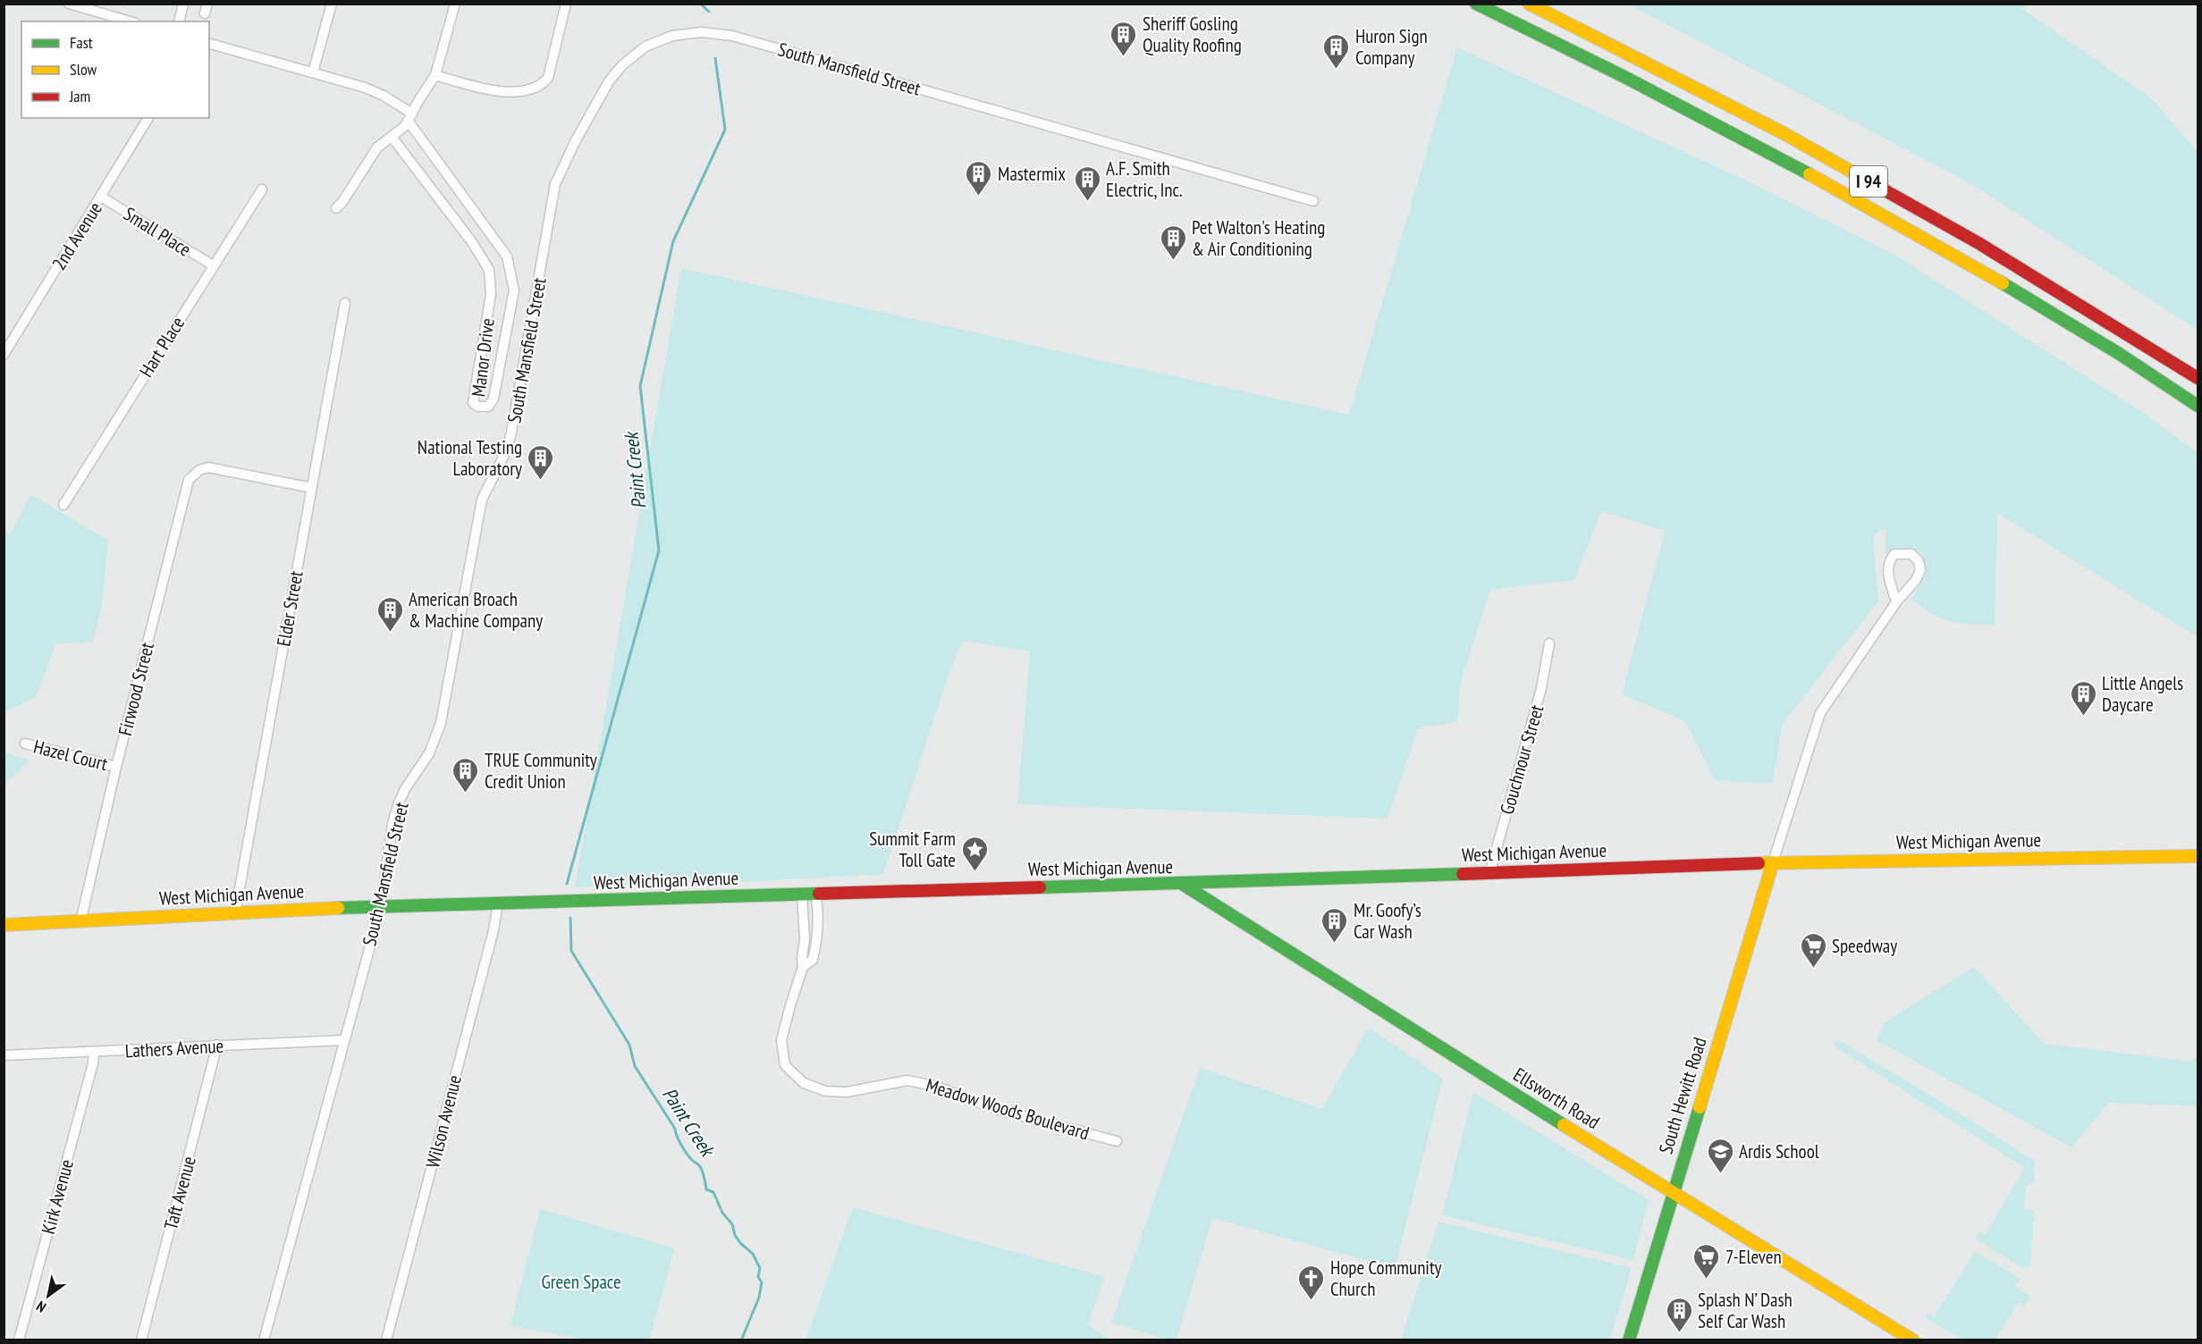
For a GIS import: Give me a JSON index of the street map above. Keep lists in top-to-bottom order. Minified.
{"streets":{"main road":["I 94","West Michigan Avenue","South Hewitt Road","Ellsworth Road"],"street":["South Mansfield Street","Small Place","2nd Avenue","Hart Place","Manor Drive","Elder Street","Firwood Street","Hazel Court","Gouchnour Street","Lathers Avenue","Meadow Woods Boulevard","Wilson Avenue","Taft Avenue","Kirk Avenue"]},"crossings":[["South Mansfield Street","West Michigan Avenue"],["South Mansfield Street","Lathers Avenue"],["Small Place","2nd Avenue"],["Small Place","Hart Place"],["Elder Street","Firwood Street"],["Elder Street","West Michigan Avenue"],["Firwood Street","Hazel Court"],["Firwood Street","West Michigan Avenue"],["Gouchnour Street","West Michigan Avenue"],["West Michigan Avenue","South Hewitt Road"],["West Michigan Avenue","Ellsworth Road"],["West Michigan Avenue","Meadow Woods Boulevard"],["West Michigan Avenue","Wilson Avenue"],["Lathers Avenue","Taft Avenue"],["Lathers Avenue","Kirk Avenue"],["South Hewitt Road","Ellsworth Road"]],"water":["Paint Creek"],"parks":["Green Space"],"places":{"building":["Sheriff Gosling Quality Roofing","Huron Sign Company","Mastermix","A.F. Smith Electric, Inc.","Pet Walton's Heating & Air Conditioning","National Testing Laboratory","American Broach & Machine Company","Little Angels Daycare","TRUE Community Credit Union","Mr. Goofy’s Car Wash","Splash N’ Dash Self Car Wash"],"place":["Summit Farm Toll Gate"],"supermarket":["Speedway","7-Eleven"],"school or university":["Ardis School"],"church":["Hope Community Church"]},"legend":["Fast","Slow","Jam"],"north":"bottom left"}
